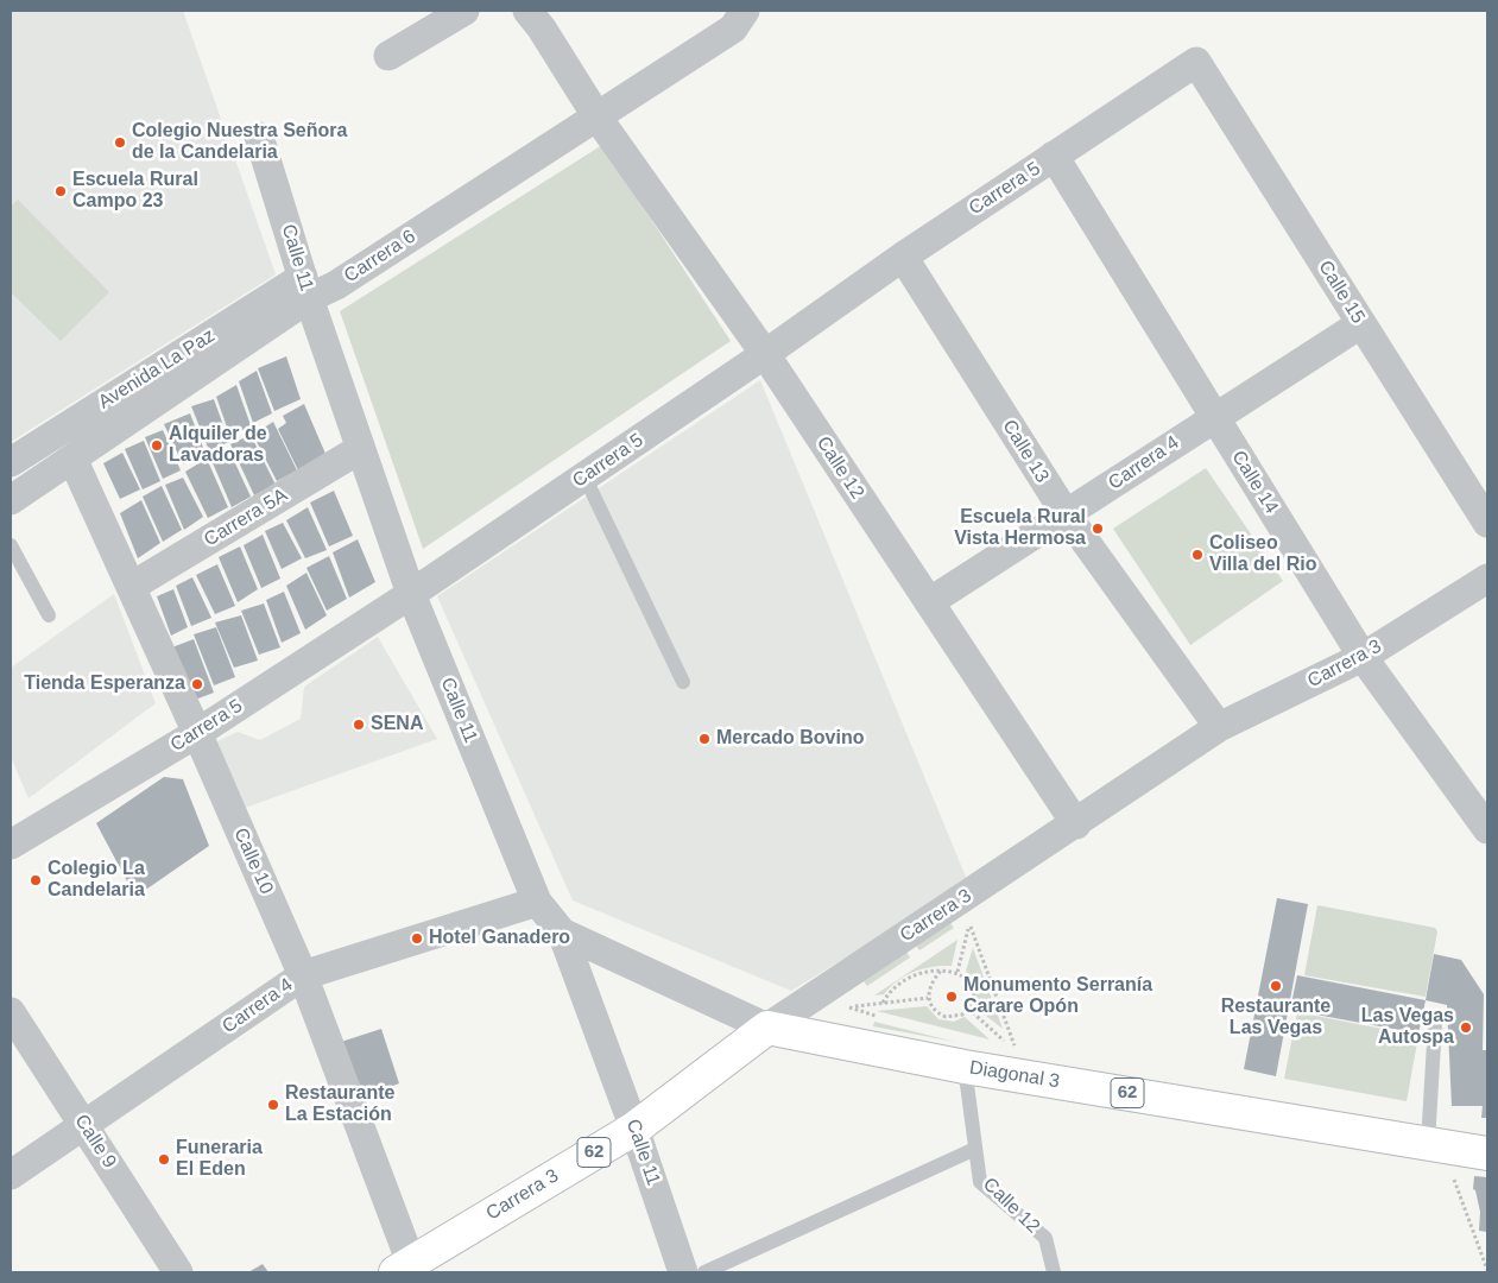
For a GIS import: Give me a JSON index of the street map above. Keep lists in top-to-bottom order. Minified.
{"streets":{"main road":["Carrera 3","Diagonal 3","62"],"street":["Carrera 5","Carrera 6","Calle 11","Calle 15","Avenida La Paz","Calle 13","Carrera 4","Calle 12","Calle 14","Carrera 5A","Calle 10","Calle 9"]},"crossings":[["Carrera 5","Calle 11"],["Carrera 5","Calle 15"],["Carrera 5","Calle 13"],["Carrera 5","Calle 12"],["Carrera 5","Calle 14"],["Carrera 5","Calle 10"],["Carrera 6","Calle 11"],["Carrera 6","Avenida La Paz"],["Carrera 6","Calle 12"],["Carrera 6","Calle 10"],["Calle 11","Avenida La Paz"],["Calle 11","Carrera 4"],["Calle 11","Carrera 5A"],["Calle 11","Carrera 3"],["Calle 11","Diagonal 3"],["Calle 15","Carrera 4"],["Calle 13","Carrera 4"],["Calle 13","Carrera 3"],["Carrera 4","Calle 12"],["Carrera 4","Calle 14"],["Carrera 4","Calle 10"],["Carrera 4","Calle 9"],["Calle 12","Carrera 3"],["Calle 12","Diagonal 3"],["Calle 14","Carrera 3"],["Carrera 5A","Calle 10"],["Carrera 3","Calle 10"],["Carrera 3","Diagonal 3"]],"places":["Colegio Nuestra Señora de la Candelaria","Escuela Rural Campo 23","Alquiler de Lavadoras","Escuela Rural Vista Hermosa","Coliseo Villa del Rio","Tienda Esperanza","SENA","Mercado Bovino","Colegio La Candelaria","Hotel Ganadero","Restaurante Las Vegas","Monumento Serranía Carare Opón","Las Vegas Autospa","Restaurante La Estación","Funeraria El Eden"]}
